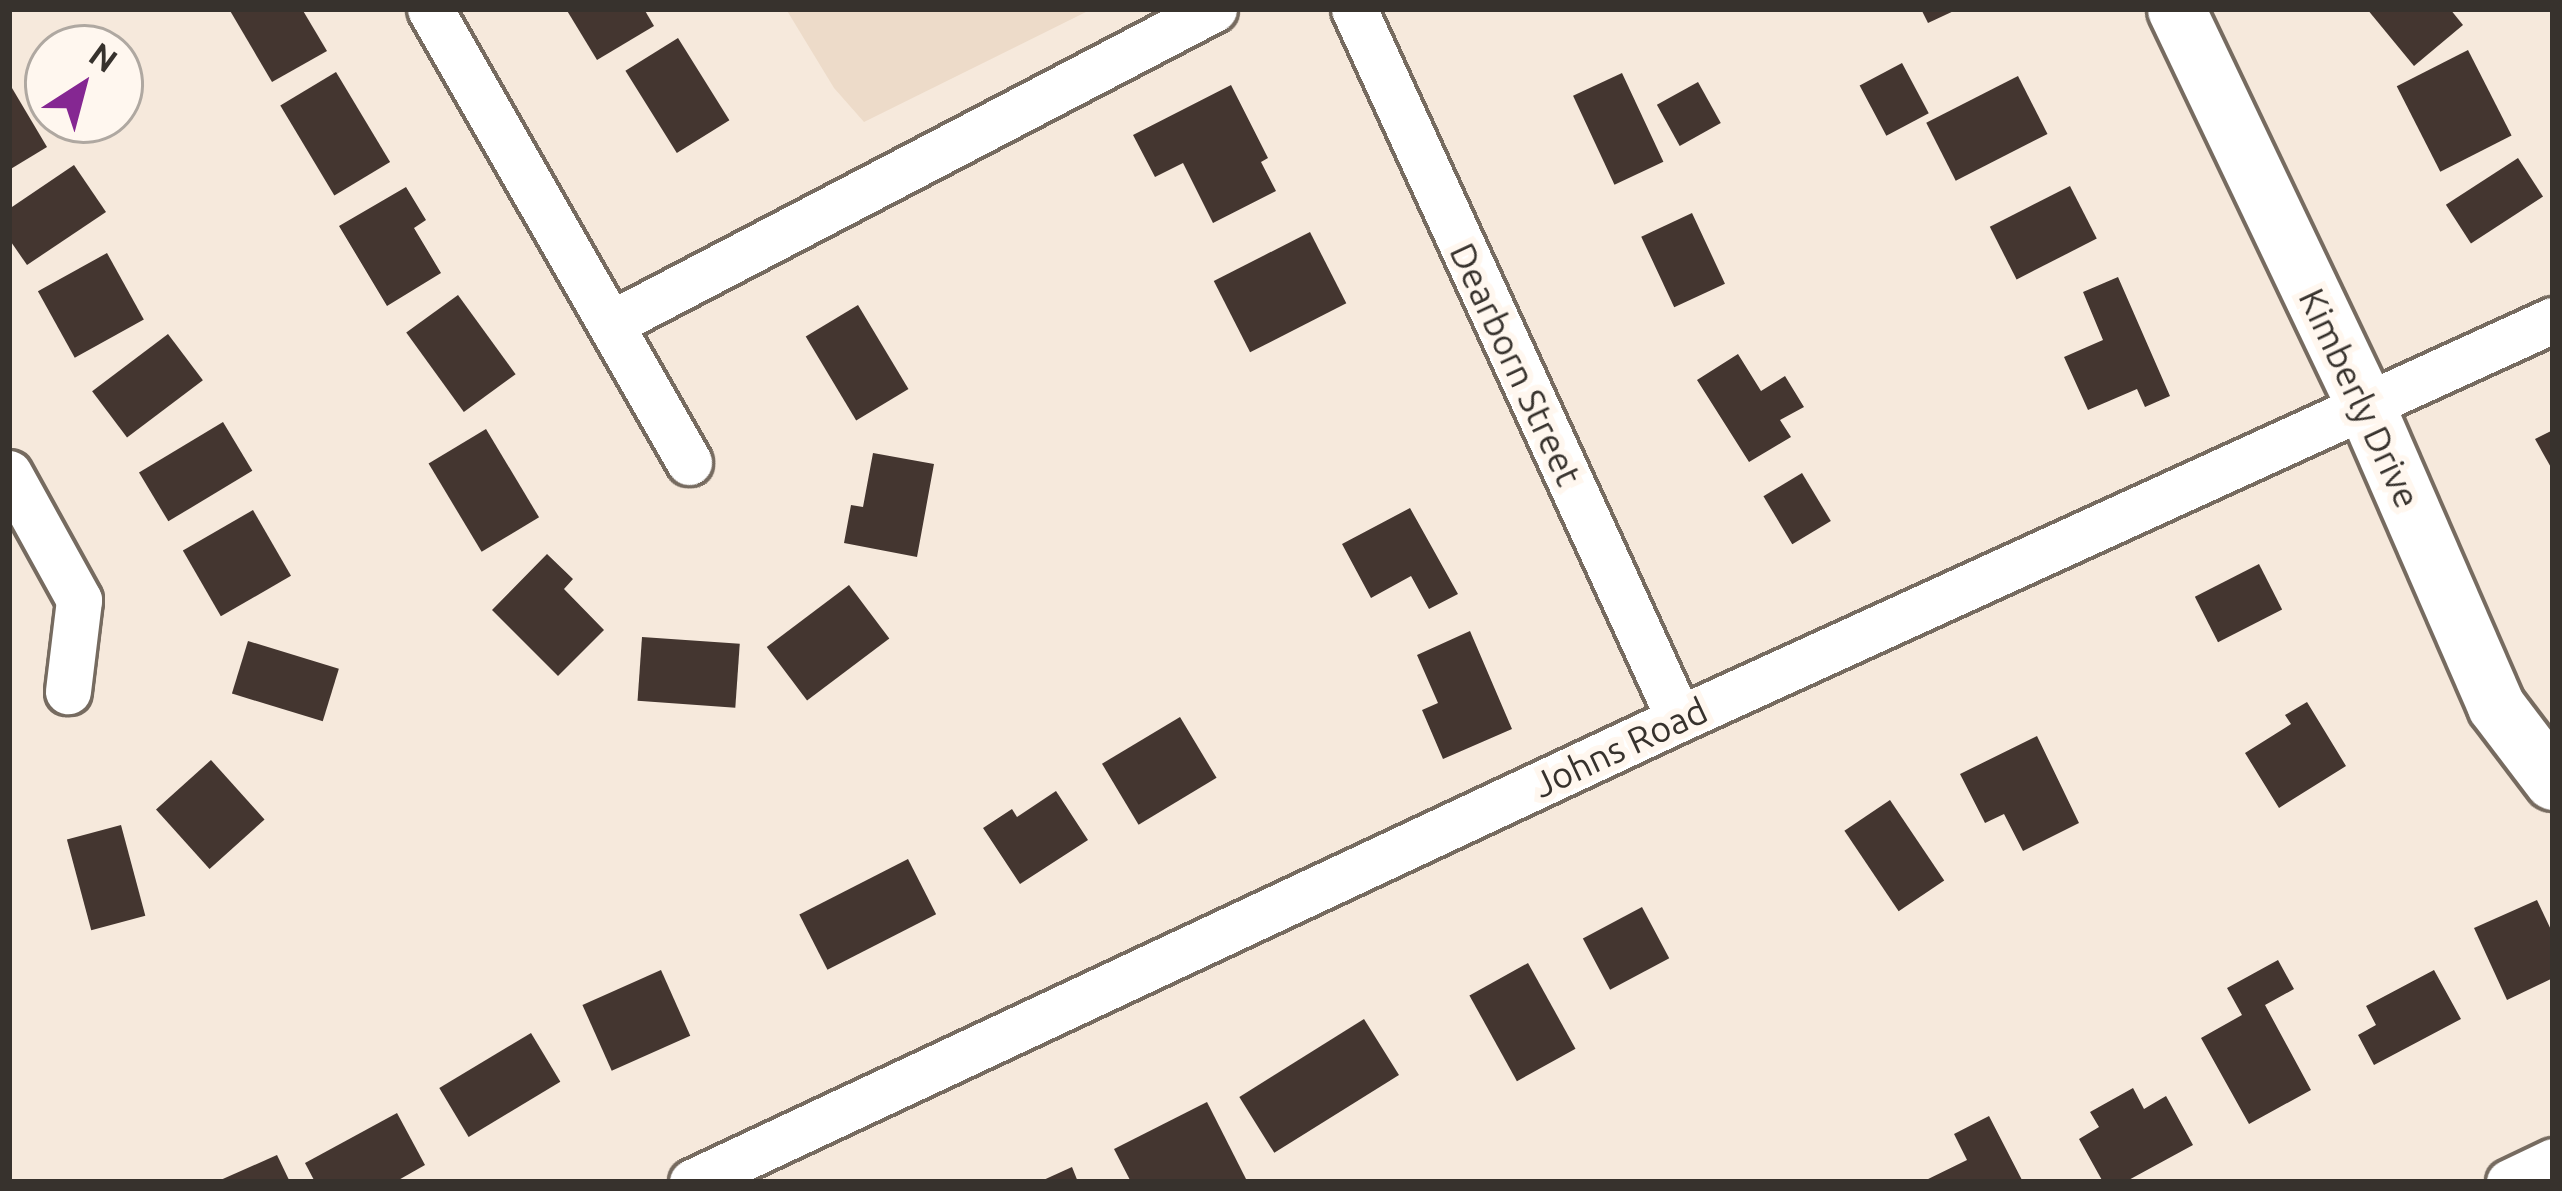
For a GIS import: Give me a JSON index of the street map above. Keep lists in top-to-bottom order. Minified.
{"streets":{"street":["Dearborn Street","Kimberly Drive","Johns Road"]},"crossings":[["Dearborn Street","Johns Road"],["Kimberly Drive","Johns Road"]],"north":"top right"}
